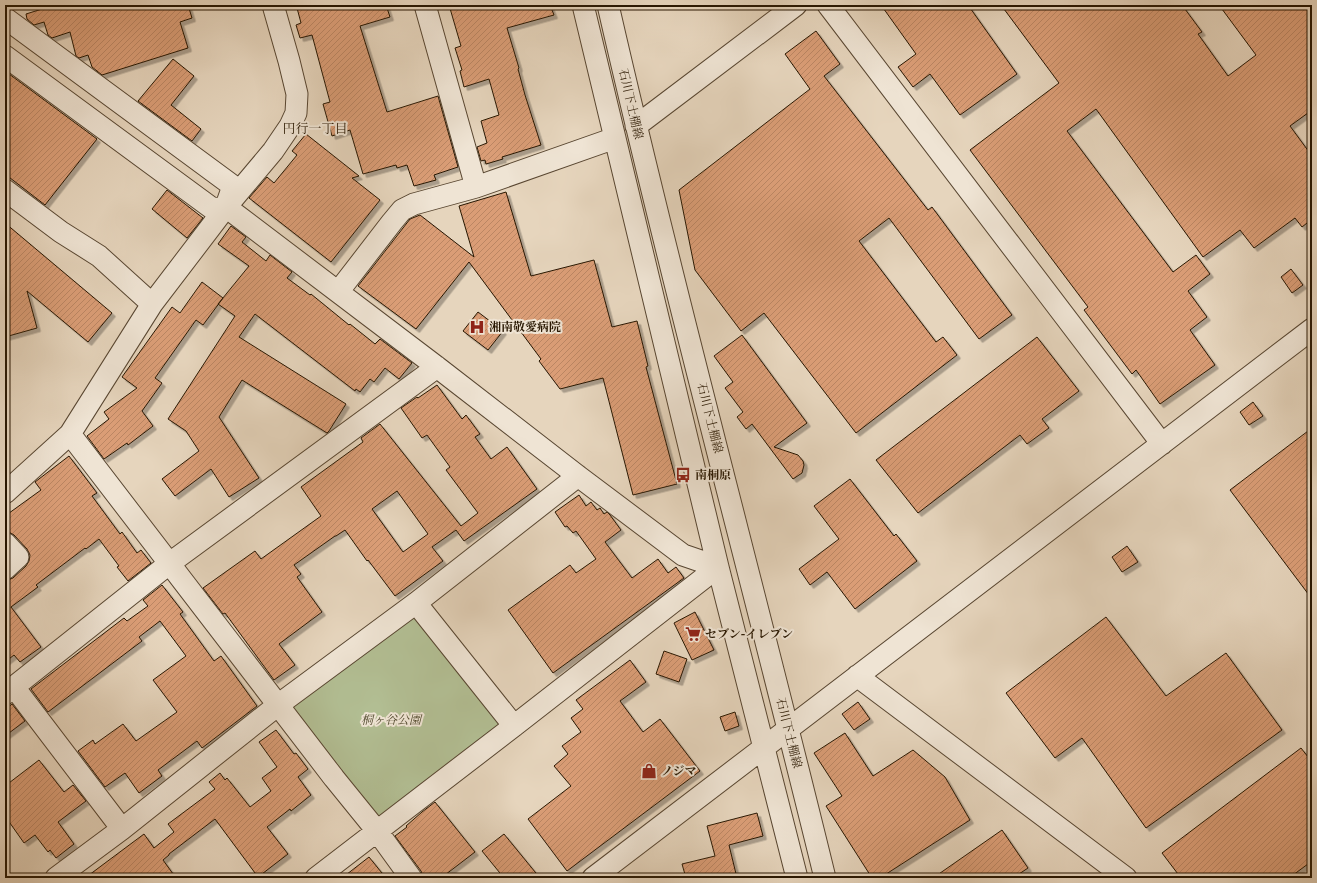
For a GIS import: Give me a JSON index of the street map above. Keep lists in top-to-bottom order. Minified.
{"streets":{"street":["石川下土棚線"]},"districts":["円行一丁目"],"parks":["桐ヶ谷公園"],"places":{"hospital":["湘南敬愛病院"],"bus stop":["南桐原"],"supermarket":["セブン-イレブン"],"shop":["ノジマ"]}}
